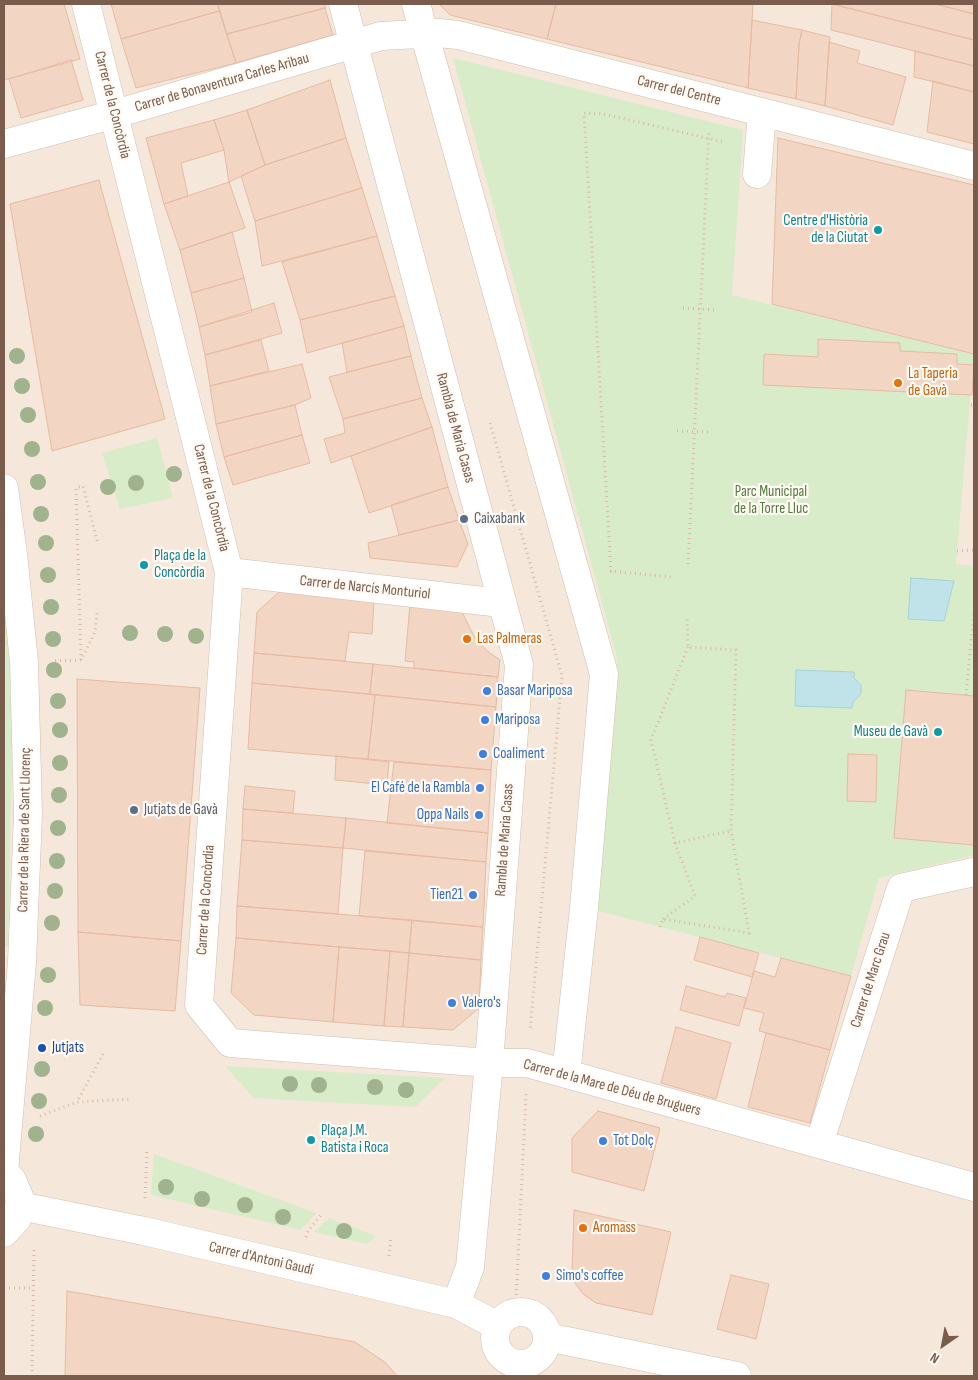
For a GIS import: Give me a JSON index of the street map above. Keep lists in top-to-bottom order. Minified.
{"streets":{"street":["Carrer de Bonaventura Carles Aribau","Carrer del Centre","Carrer de la Concòrdia","Rambla de Maria Casas","Carrer de Narcís Monturiol","Carrer de la Riera de Sant Llorenç","Carrer de Marc Grau","Carrer de la Mare de Déu de Bruguers","Carrer d'Antoni Gaudí"]},"crossings":[["Carrer de Bonaventura Carles Aribau","Carrer del Centre"],["Carrer de Bonaventura Carles Aribau","Carrer de la Concòrdia"],["Carrer de Bonaventura Carles Aribau","Rambla de Maria Casas"],["Carrer de la Concòrdia","Carrer de Narcís Monturiol"],["Carrer de la Concòrdia","Carrer de la Mare de Déu de Bruguers"],["Rambla de Maria Casas","Carrer de Narcís Monturiol"],["Rambla de Maria Casas","Carrer de la Mare de Déu de Bruguers"],["Rambla de Maria Casas","Carrer d'Antoni Gaudí"],["Carrer de Marc Grau","Carrer de la Mare de Déu de Bruguers"]],"parks":["Parc Municipal de la Torre Lluc"],"places":["Centre d'Història de la Ciutat","La Taperia de Gavà","Caixabank","Plaça de la Concòrdia","Las Palmeras","Basar Mariposa","Mariposa","Museu de Gavà","Coaliment","El Café de la Rambla","Jutjats de Gavà","Oppa Nails","Tien21","Valero's","Jutjats","Plaça J.M. Batista i Roca","Tot Dolç","Aromass","Simo's coffee"],"north":"bottom left"}
